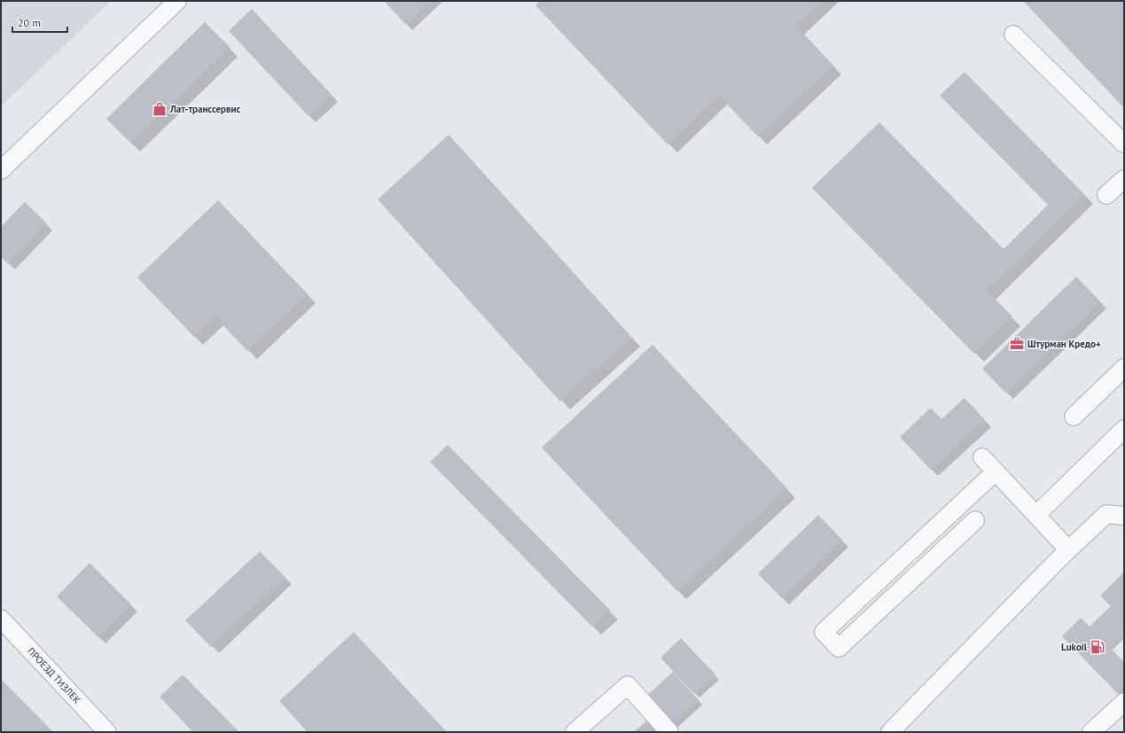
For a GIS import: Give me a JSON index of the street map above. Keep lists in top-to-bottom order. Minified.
{"streets":{"street":["ПРОЕЗД ТИЗЛЕК"]},"places":{"shop":["Лат-транссервис"],"office":["Штурман Кредо+"],"fuel station":["Lukoil"]},"scale_bar":"20 m"}
